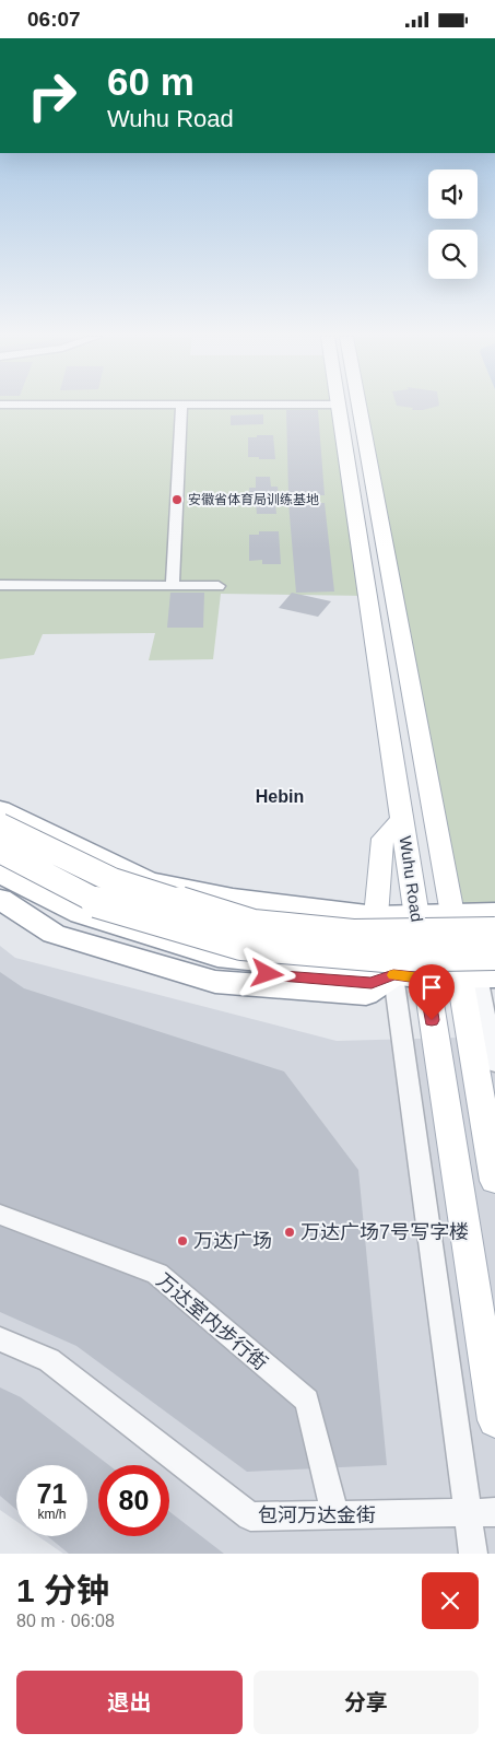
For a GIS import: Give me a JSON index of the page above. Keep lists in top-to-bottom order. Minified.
{"streets":{"main road":["Wuhu Road"],"street":["万达室内步行街","包河万达金街"]},"crossings":[["万达室内步行街","包河万达金街"]],"districts":["Hebin"],"places":["安徽省体育局训练基地","万达广场7号写字楼","万达广场"],"page":{"status":"06:07","turn":["60 m","Wuhu Road"],"speed":"71 km/h","limit":"80","heading":["1 分钟","80 m · 06:08"],"buttons":["退出","分享"]}}
